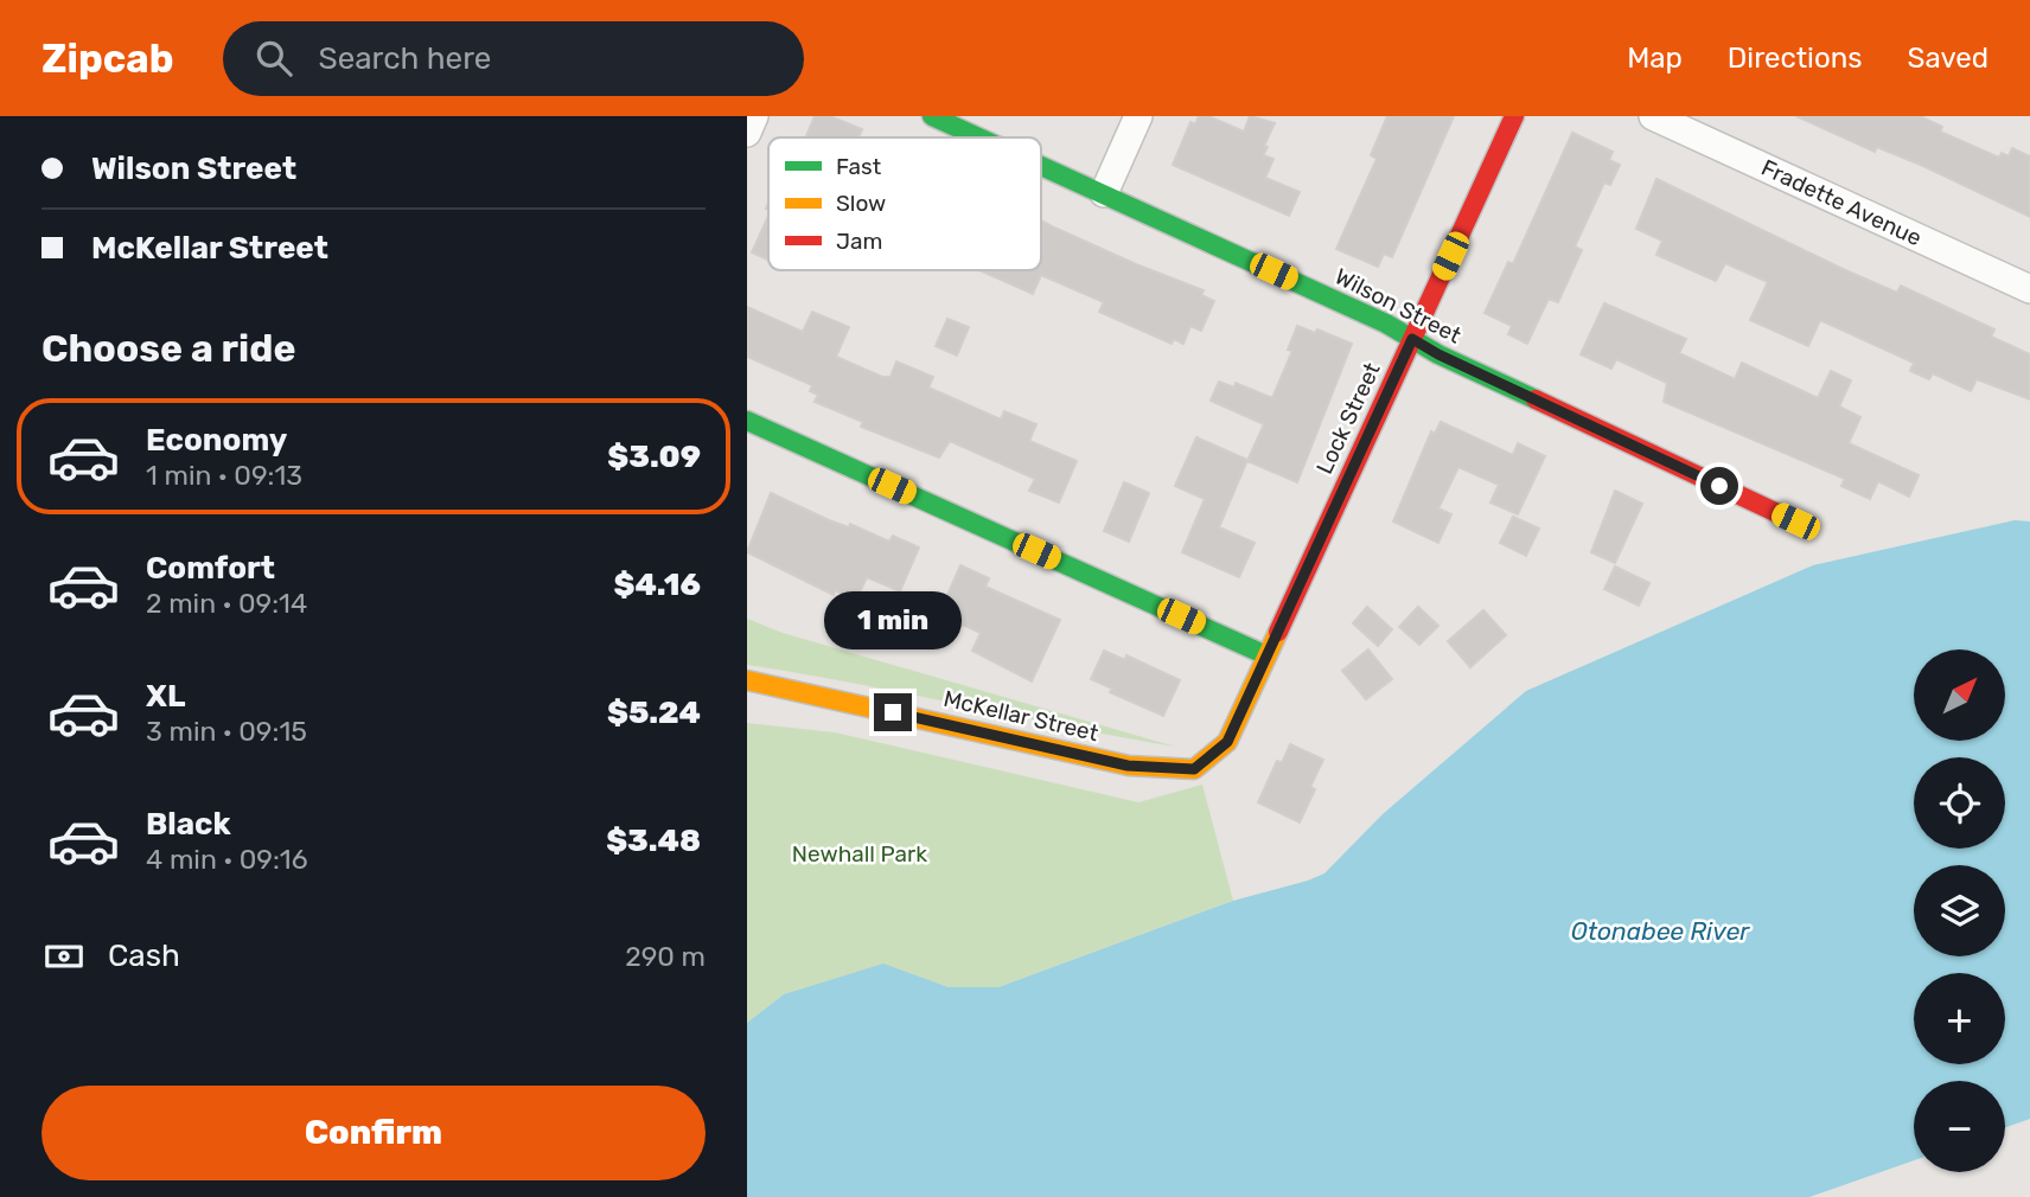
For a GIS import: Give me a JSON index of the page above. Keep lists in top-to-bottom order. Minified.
{"streets":{"street":["Fradette Avenue","Wilson Street","Lock Street","McKellar Street"]},"crossings":[["Wilson Street","Lock Street"],["Lock Street","McKellar Street"]],"water":["Otonabee River"],"parks":["Newhall Park"],"legend":["Fast","Slow","Jam"],"north":"top right","page":{"header":"Zipcab","search":"Search here","nav":["Map","Directions","Saved"],"banner":["Wilson Street","McKellar Street"],"heading":"Choose a ride","list":[{"name":"Economy","note":"1 min · 09:13","value":"$3.09"},{"name":"Comfort","note":"2 min · 09:14","value":"$4.16"},{"name":"XL","note":"3 min · 09:15","value":"$5.24"},{"name":"Black","note":"4 min · 09:16","value":"$3.48"}],"bubble":"1 min","map_buttons":["+","−"],"pay":["Cash","290 m"],"buttons":"Confirm"}}
